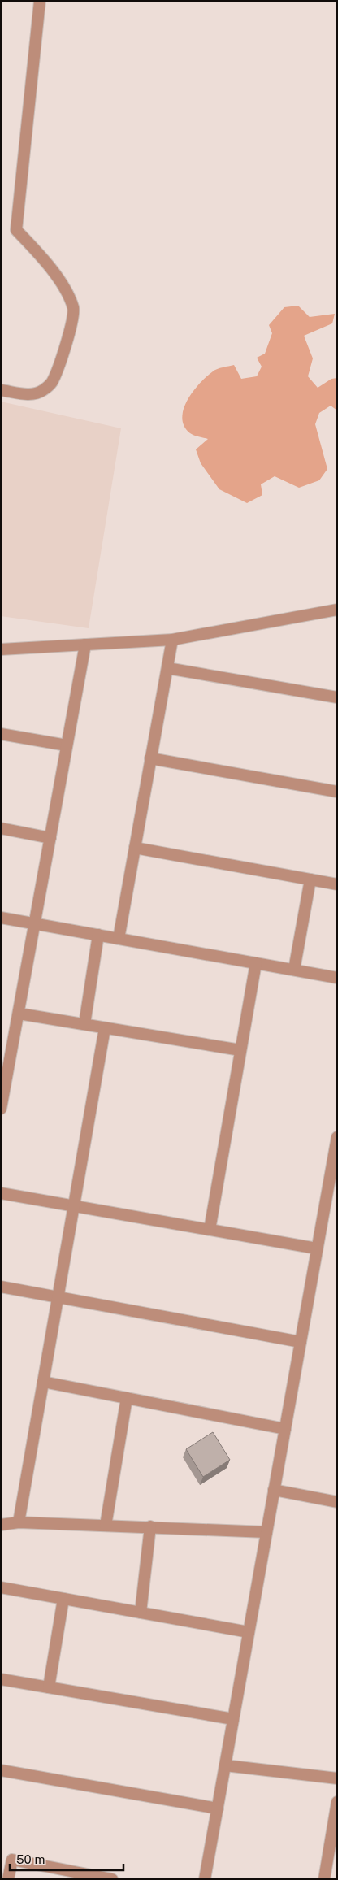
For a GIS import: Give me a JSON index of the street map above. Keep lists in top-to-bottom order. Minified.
{"scale_bar":"50 m"}
